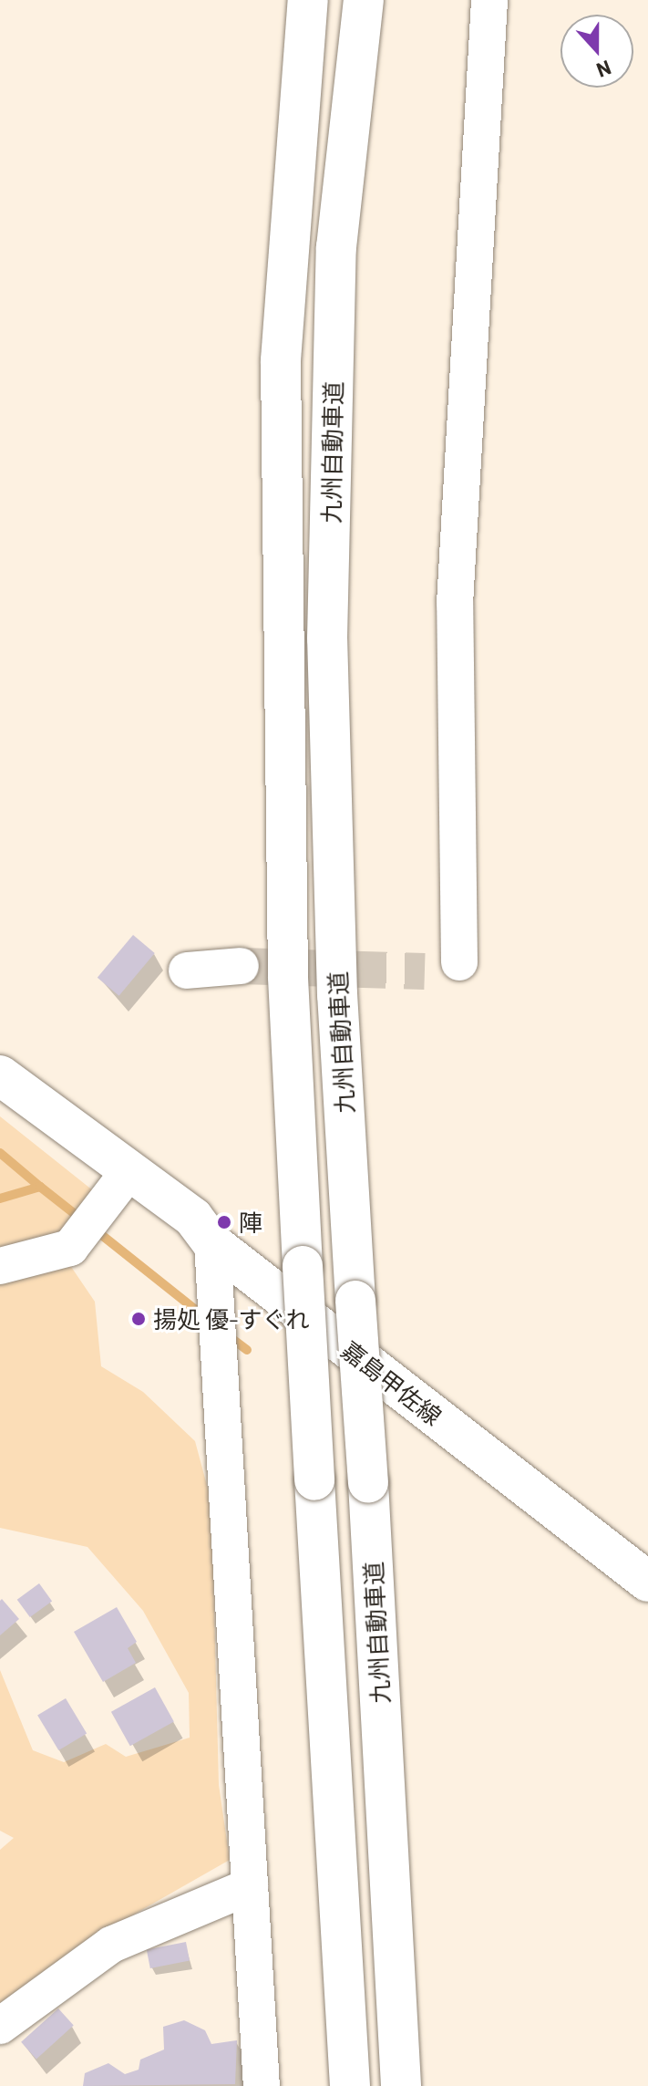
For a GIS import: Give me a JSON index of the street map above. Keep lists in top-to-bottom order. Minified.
{"streets":{"main road":["九州自動車道","嘉島甲佐線"]},"places":["陣","揚処 優-すぐれ"],"north":"bottom"}
